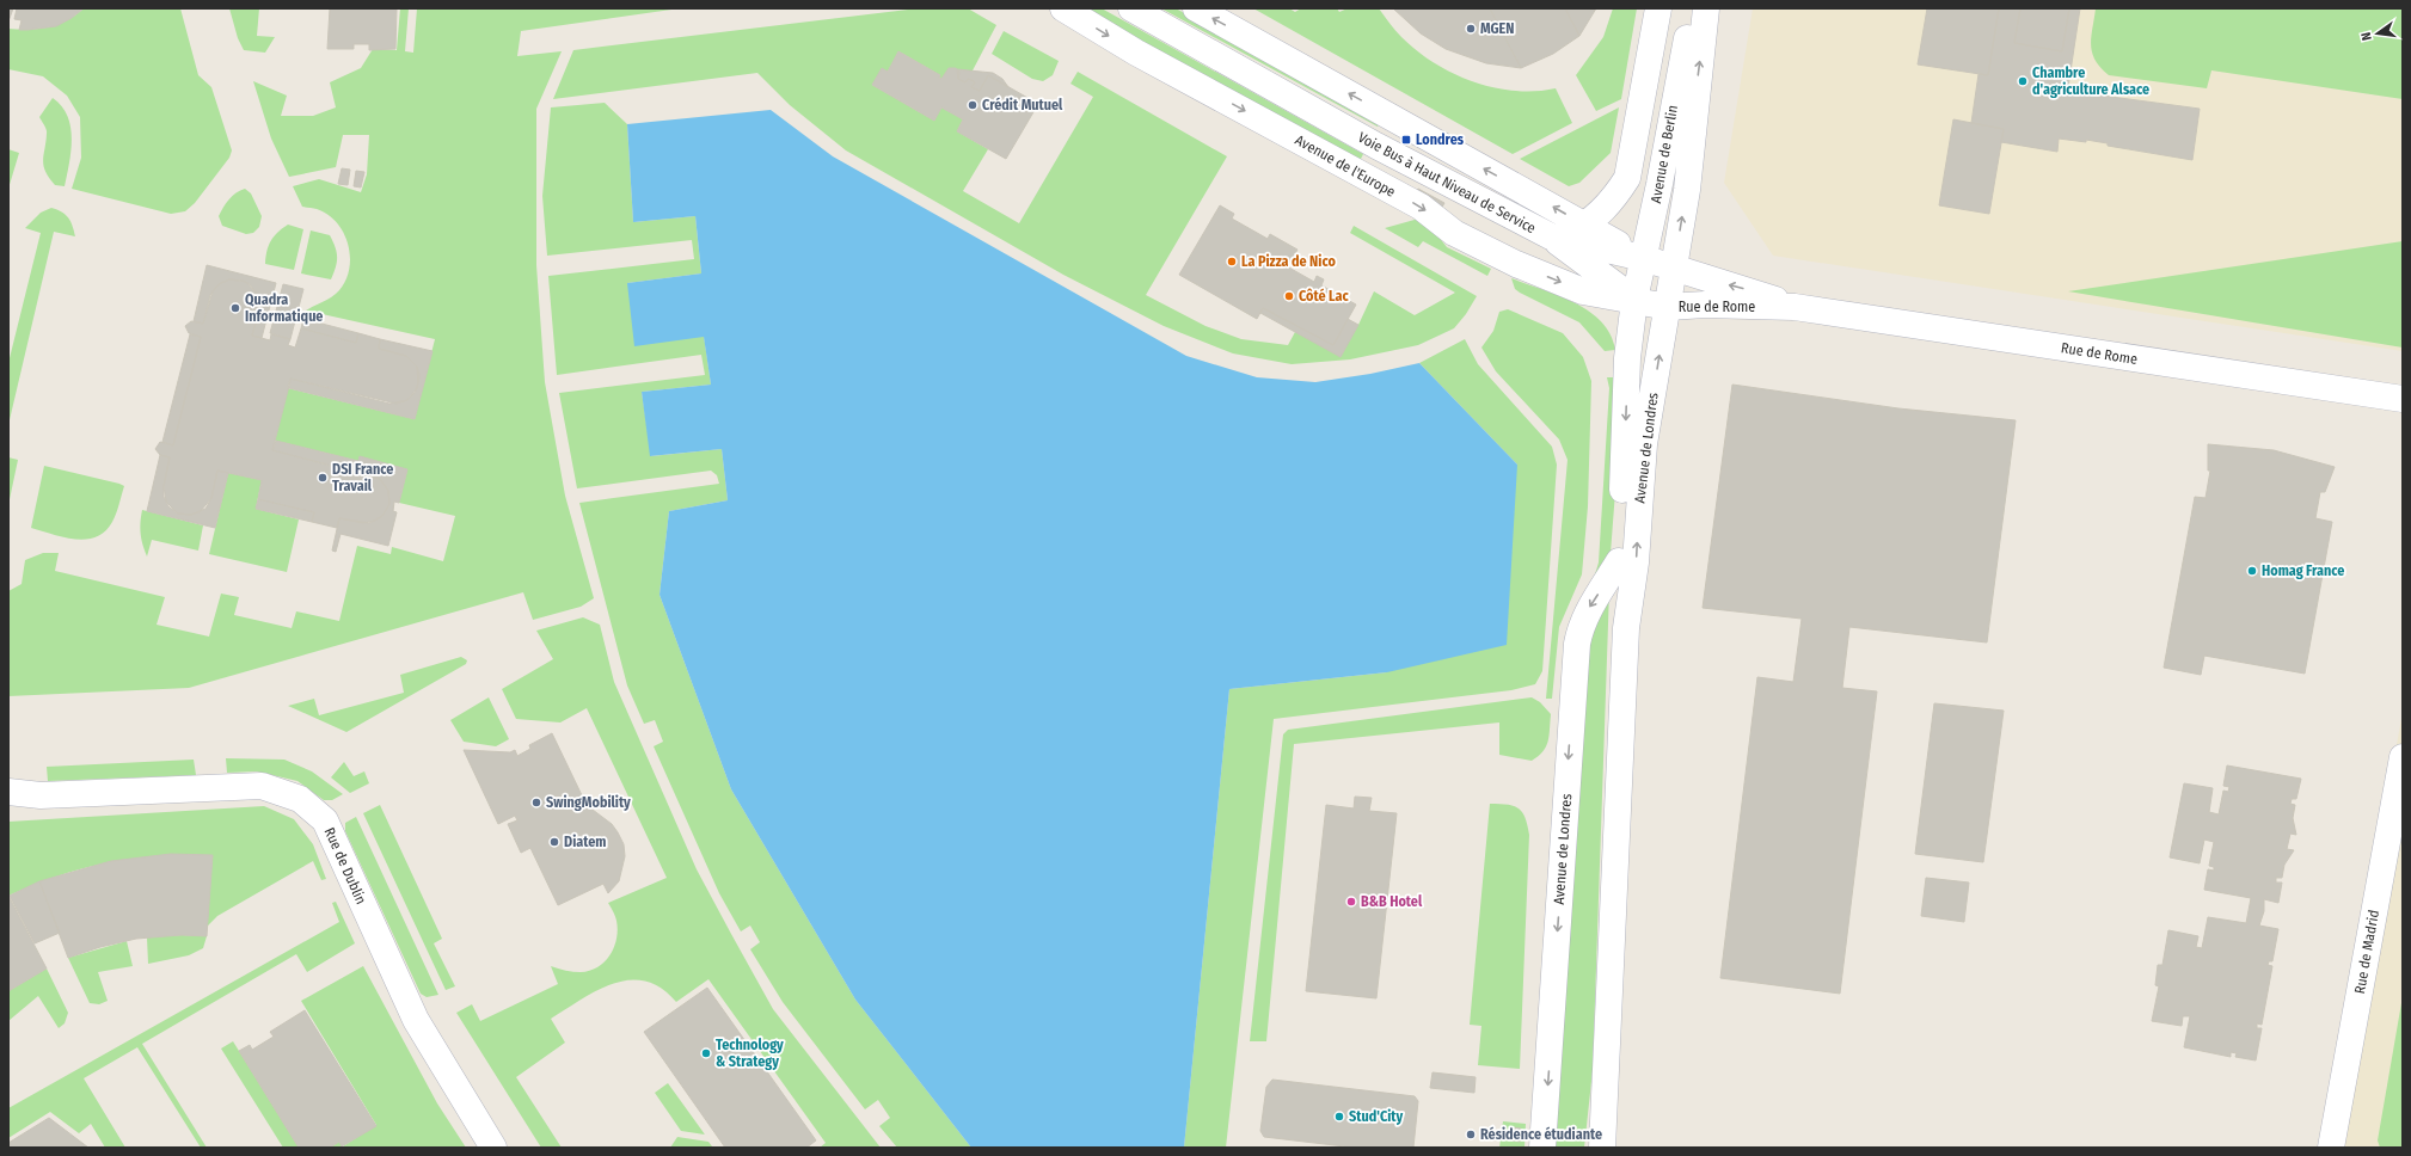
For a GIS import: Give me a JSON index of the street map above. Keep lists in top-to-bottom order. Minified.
{"streets":{"street":["Avenue de Berlin","Avenue de l'Europe","Voie Bus à Haut Niveau de Service","Rue de Rome","Avenue de Londres","Rue de Dublin","Rue de Madrid"]},"crossings":[["Avenue de Berlin","Avenue de l'Europe"],["Avenue de Berlin","Rue de Rome"],["Avenue de Berlin","Avenue de Londres"],["Avenue de l'Europe","Voie Bus à Haut Niveau de Service"],["Avenue de l'Europe","Rue de Rome"],["Avenue de l'Europe","Avenue de Londres"],["Rue de Rome","Avenue de Londres"]],"places":{"other":["MGEN","Chambre d'agriculture Alsace","Crédit Mutuel","La Pizza de Nico","Côté Lac","Quadra Informatique","DSI France Travail","Homag France","SwingMobility","Diatem","B&B Hotel","Technology & Strategy","Stud'City","Résidence étudiante"],"transit":["Londres"]},"north":"left"}
